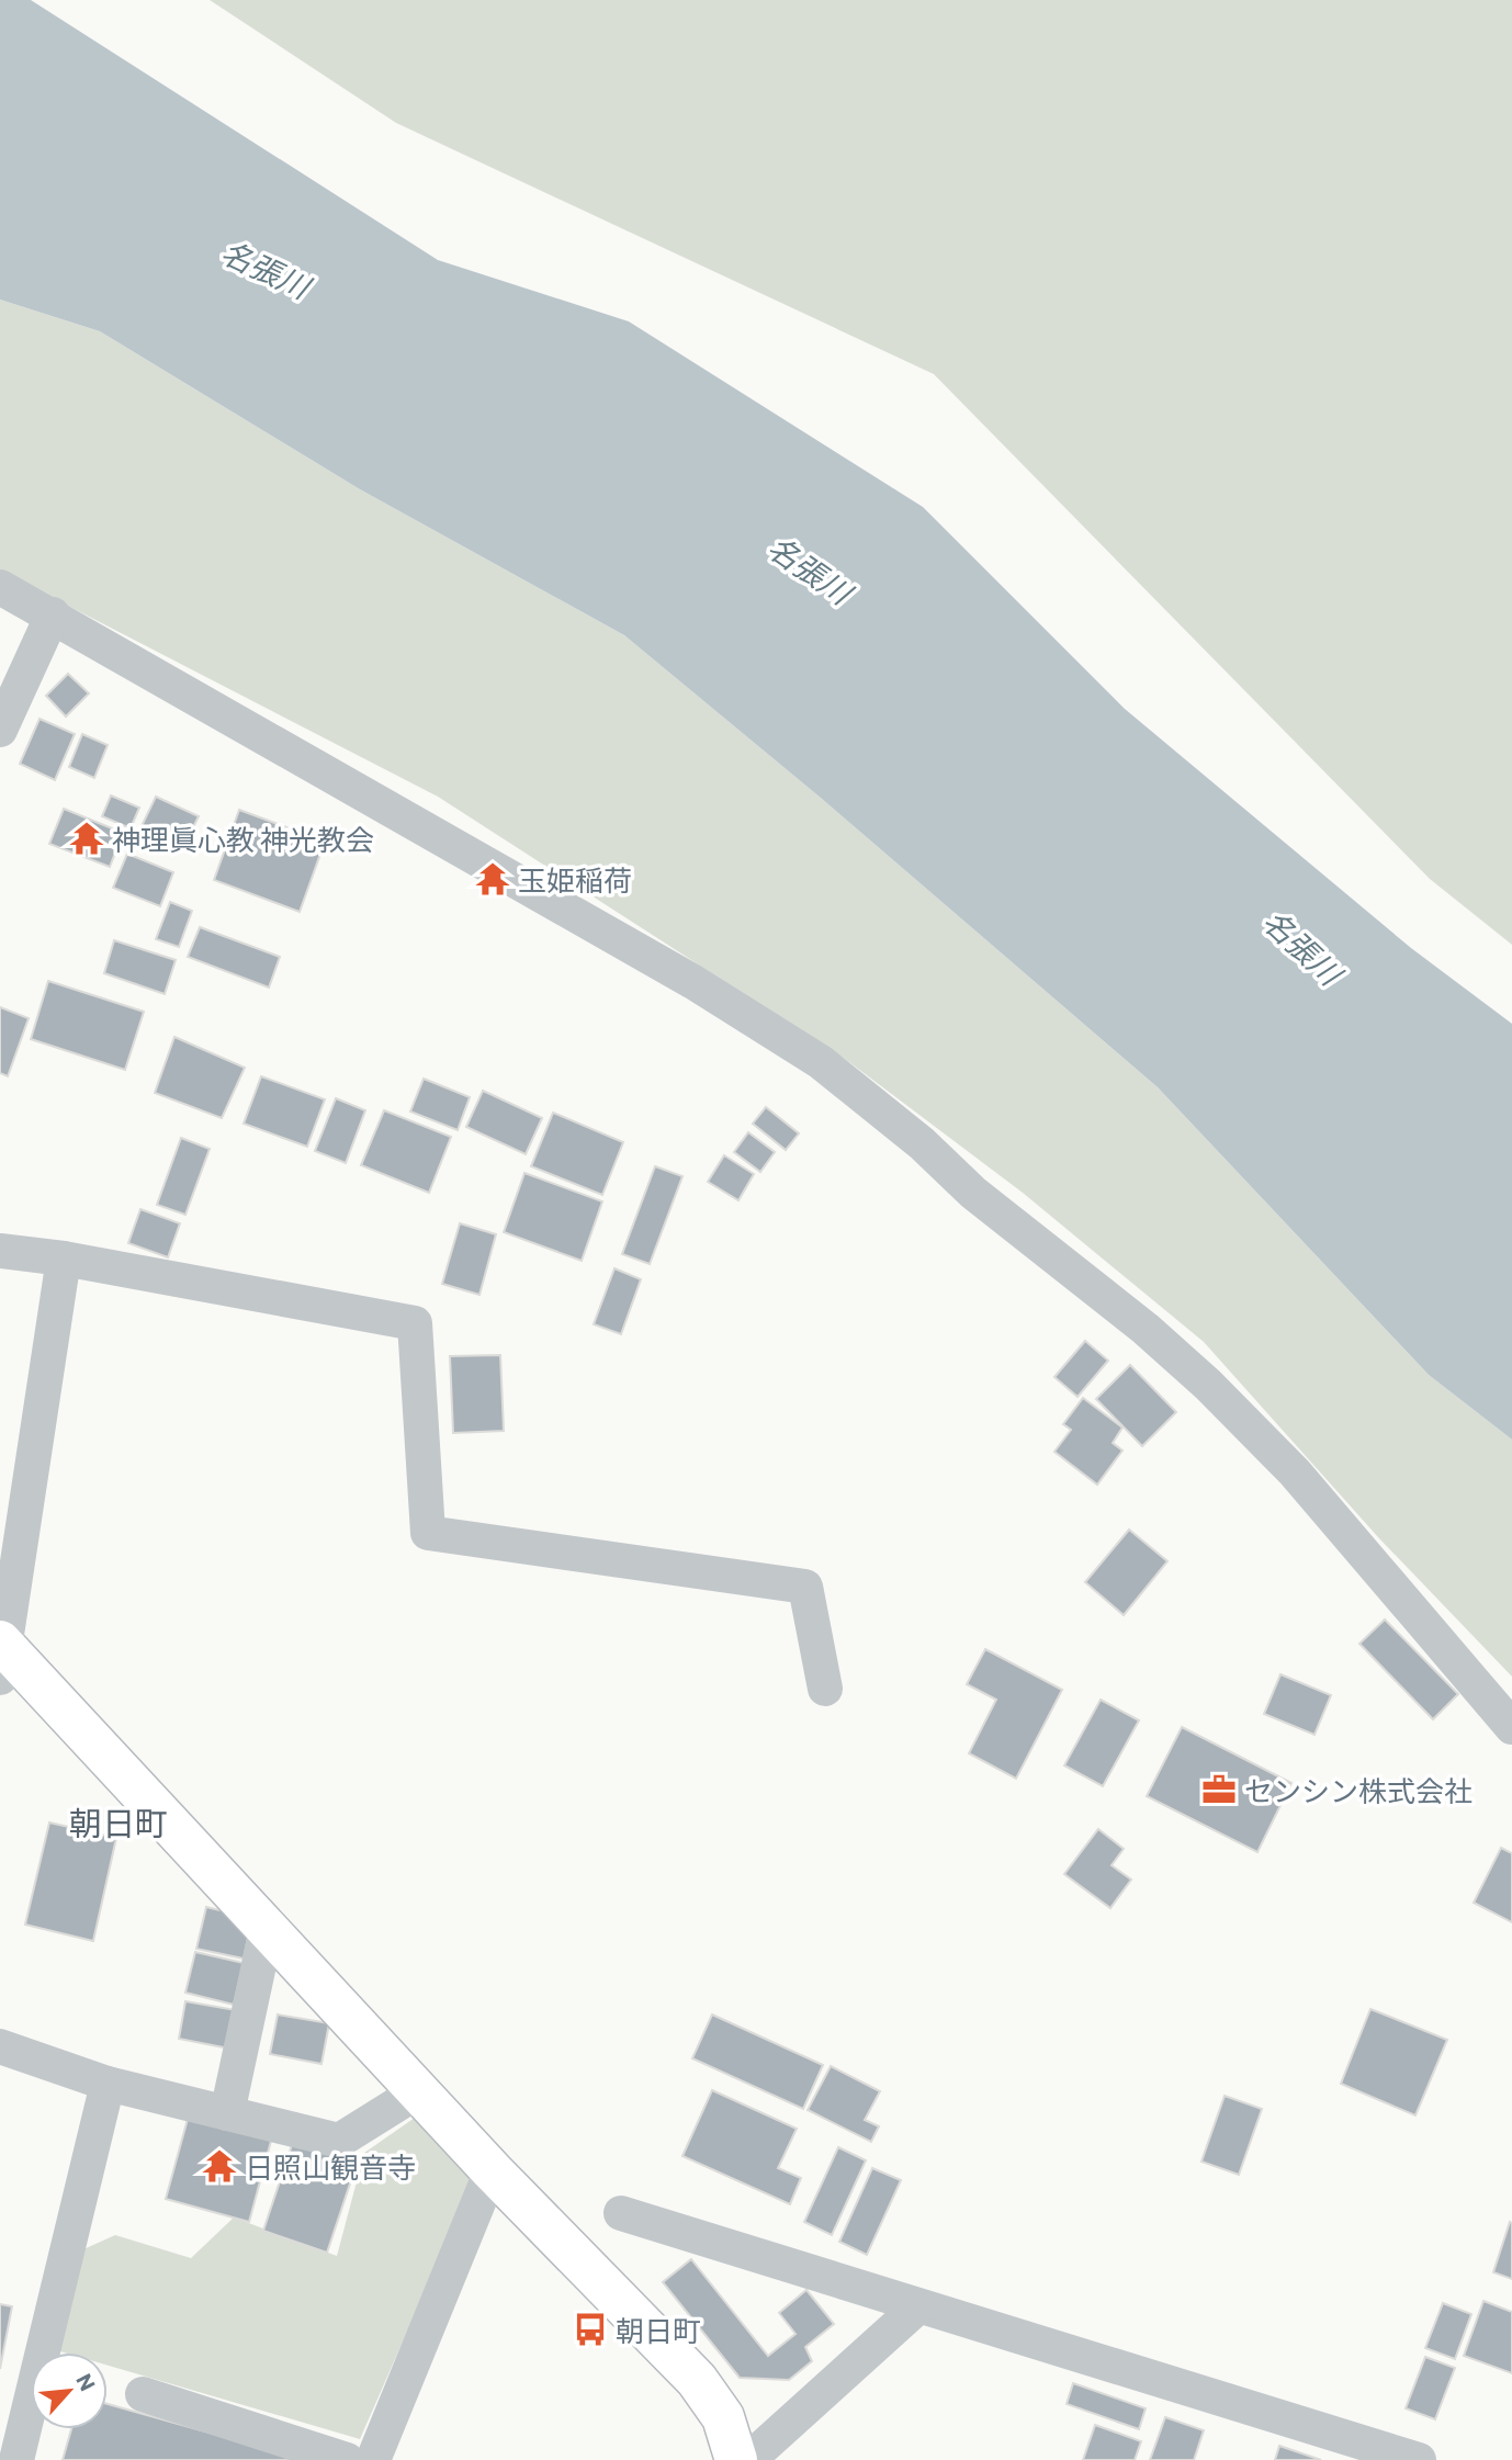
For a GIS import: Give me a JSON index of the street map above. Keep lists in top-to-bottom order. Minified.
{"districts":["朝日町"],"water":["名張川"],"places":{"temple":["神理眞心教 神光教会","玉姫稲荷","日照山観音寺"],"office":["センシン株式会社"],"bus stop":["朝日町"]},"north":"top right"}
